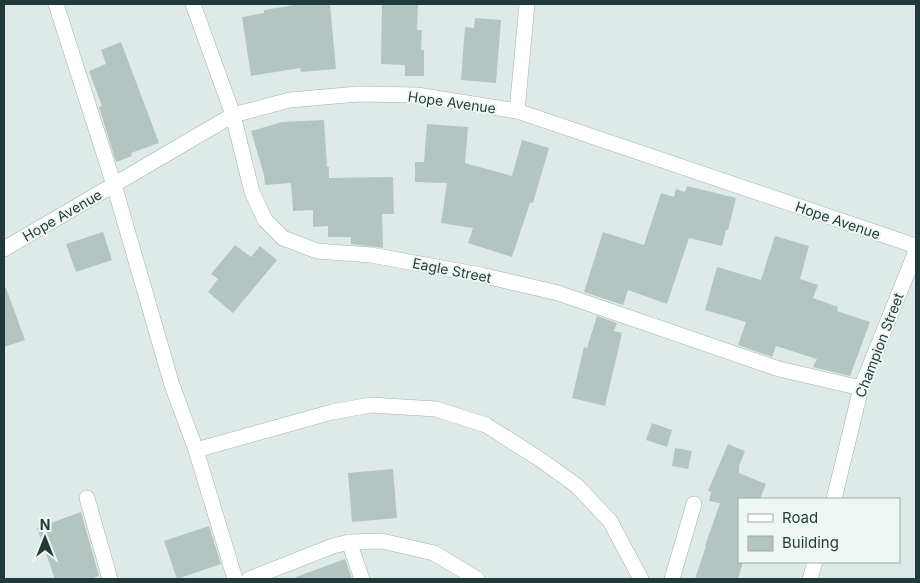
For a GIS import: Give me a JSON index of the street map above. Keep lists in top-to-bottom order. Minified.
{"streets":{"street":["Hope Avenue","Eagle Street","Champion Street"]},"crossings":[["Hope Avenue","Eagle Street"],["Eagle Street","Champion Street"]],"legend":["Road","Building"],"north":"top"}
